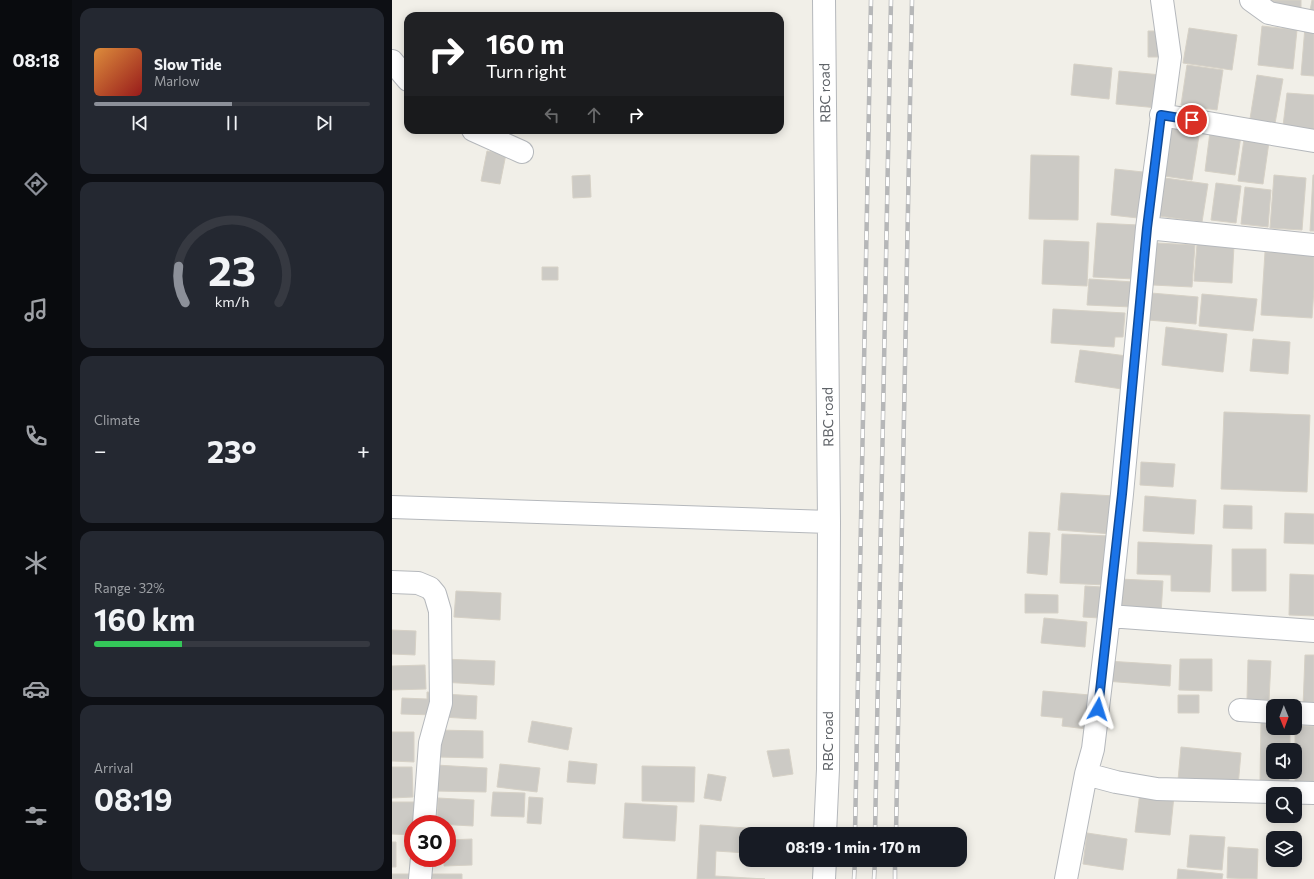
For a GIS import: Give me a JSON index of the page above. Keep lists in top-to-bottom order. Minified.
{"streets":{"street":["RBC road"]},"north":"bottom","page":{"tabs":"08:18","turn":["160 m","Turn right"],"song":["Slow Tide","Marlow"],"tile":["Climate",["Range · 32%","160 km"],["Arrival","08:19"]],"heat":["−","23°","+"],"limit":"30","trip":"08:19 · 1 min · 170 m","gauge":["23","km/h"]}}
